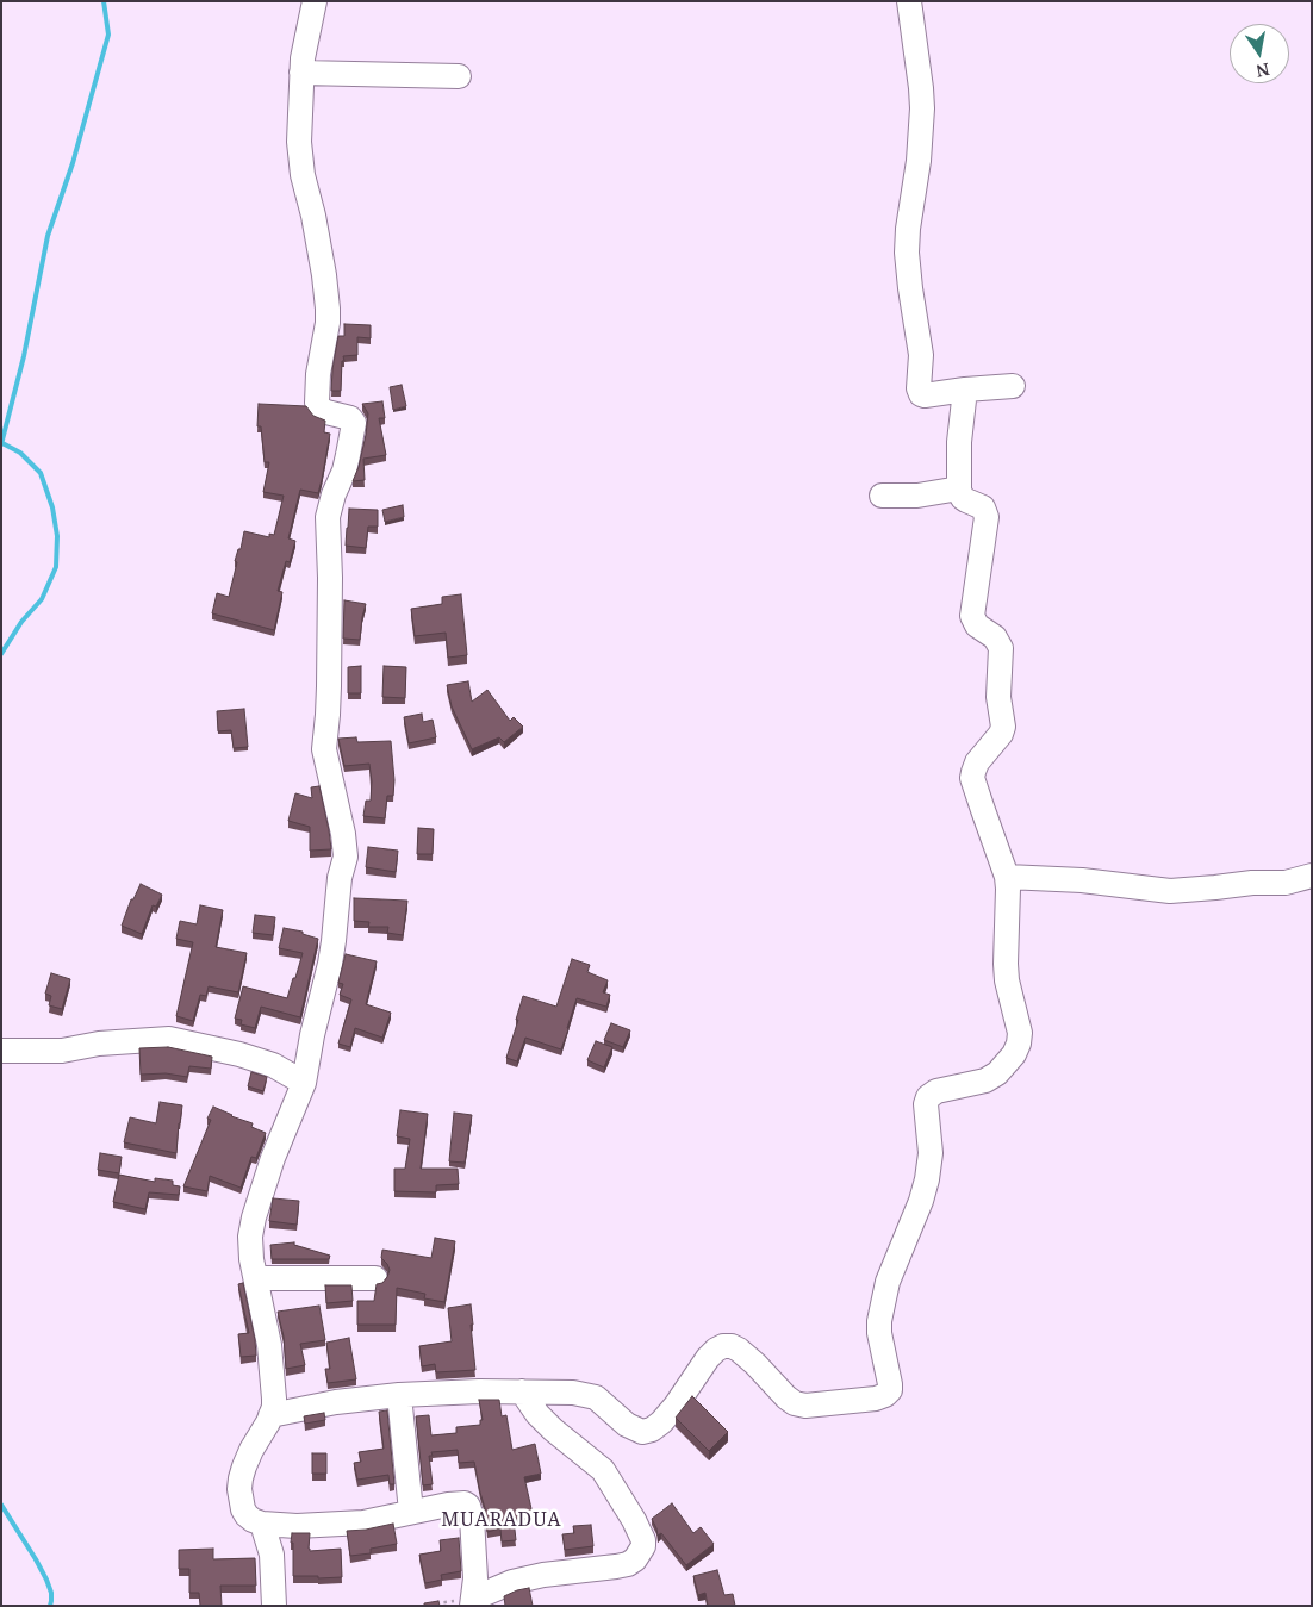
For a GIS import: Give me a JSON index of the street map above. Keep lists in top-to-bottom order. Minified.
{"districts":["MUARADUA"],"north":"bottom"}
